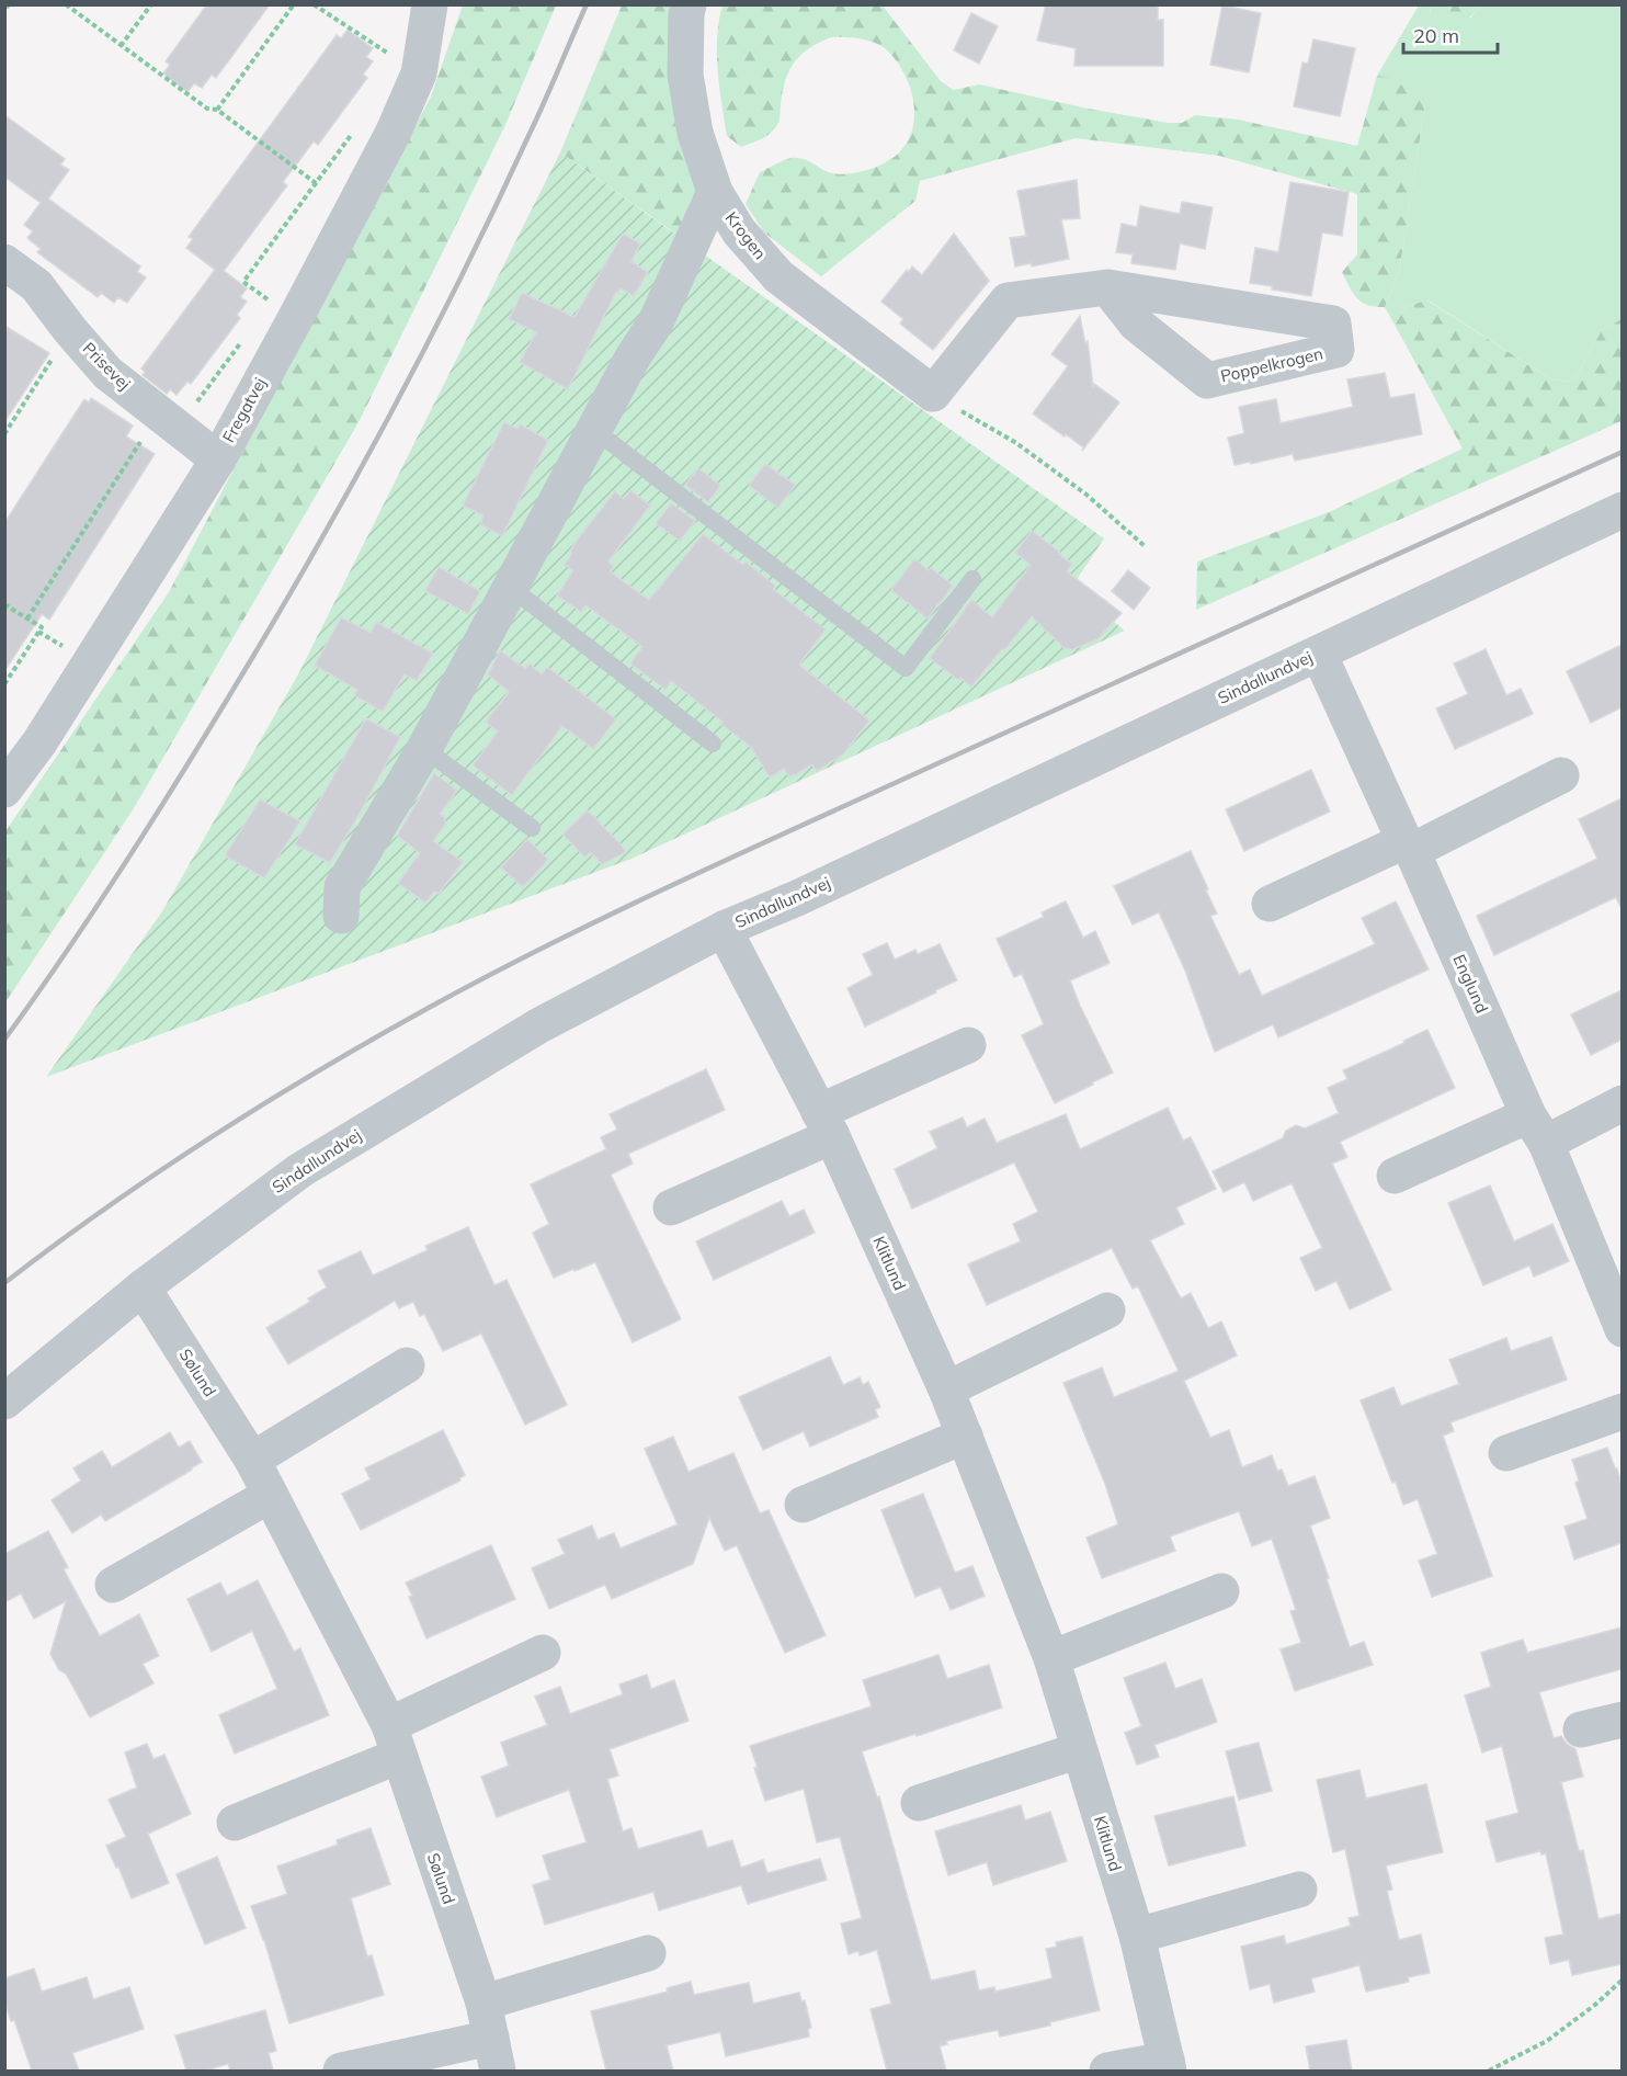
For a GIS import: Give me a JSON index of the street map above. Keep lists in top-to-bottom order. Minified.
{"streets":{"street":["Krogen","Poppelkrogen","Prisevej","Fregatvej","Sindallundvej","Englund","Klitlund","Sølund"]},"crossings":[["Krogen","Poppelkrogen"],["Prisevej","Fregatvej"],["Sindallundvej","Englund"],["Sindallundvej","Klitlund"],["Sindallundvej","Sølund"]],"scale_bar":"20 m"}
